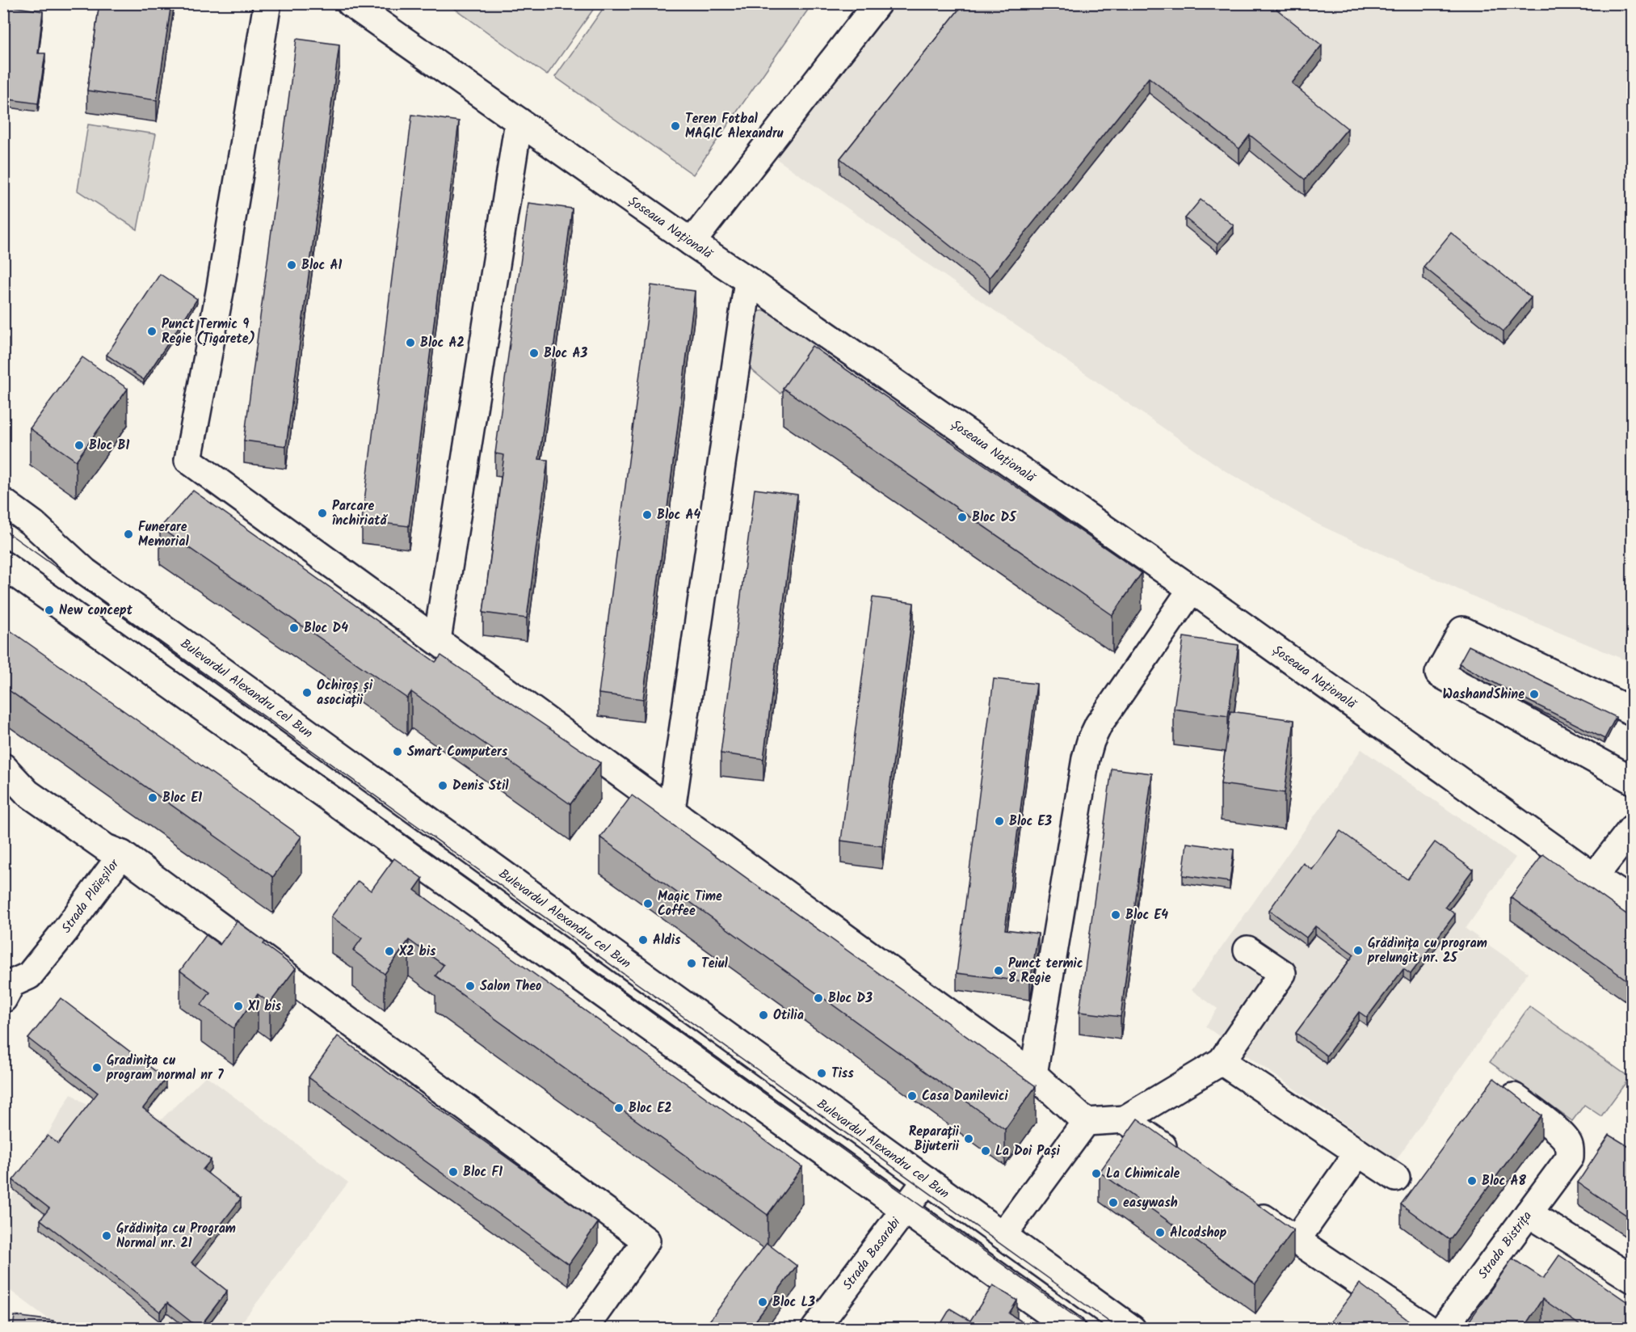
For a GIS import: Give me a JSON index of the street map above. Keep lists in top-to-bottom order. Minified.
{"streets":{"street":["Șoseaua Națională","Bulevardul Alexandru cel Bun","Strada Plăieșilor","Strada Bistrița","Strada Basarabi"]},"crossings":[["Bulevardul Alexandru cel Bun","Strada Basarabi"]],"places":["Teren Fotbal MAGIC Alexandru","Bloc A1","Punct Termic 9 Regie (Țigarete)","Bloc A2","Bloc A3","Bloc B1","Parcare închiriată","Bloc A4","Bloc D5","Funerare Memorial","New concept","Bloc D4","Ochiroș și asociații","WashandShine","Smart Computers","Denis Stil","Bloc E1","Bloc E3","Magic Time Coffee","Bloc E4","Aldis","Grădinița cu program prelungit nr. 25","X2 bis","Teiul","Punct termic 8 Regie","Salon Theo","Bloc D3","X1 bis","Otilia","Gradinița cu program normal nr 7","Tiss","Casa Danilevici","Bloc E2","Reparații Bijuterii","La Doi Pași","Bloc F1","La Chimicale","Bloc A8","easywash","Alcodshop","Grădinița cu Program Normal nr. 21","Bloc L3"]}
